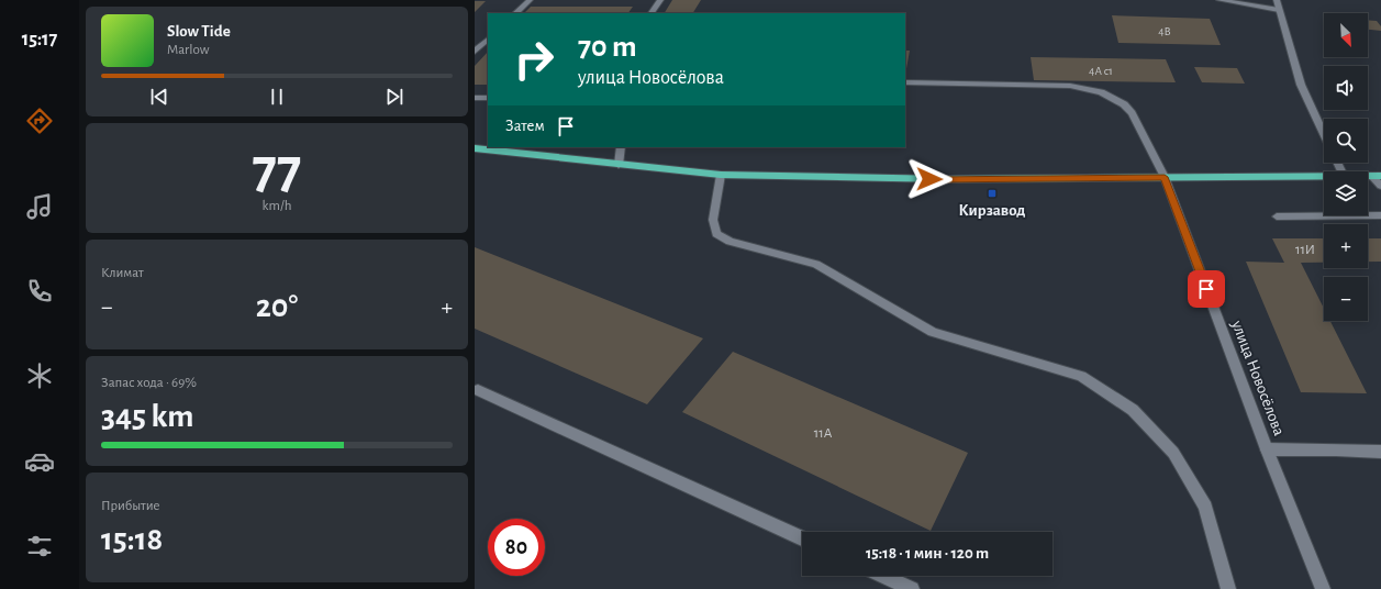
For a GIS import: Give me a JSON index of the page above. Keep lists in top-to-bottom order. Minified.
{"streets":{"street":["улица Новосёлова"]},"places":{"transit":["Кирзавод"]},"house_numbers":["4В","4А с1","11И","11А"],"north":"bottom right","page":{"tabs":"15:17","map_buttons":["+","−"],"turn":["70 m","улица Новосёлова"],"song":["Slow Tide","Marlow"],"then":"Затем","tile":[["77","km/h"],"Климат",["Запас хода · 69%","345 km"],["Прибытие","15:18"]],"heat":["−","20°","+"],"limit":"80","trip":"15:18 · 1 мин · 120 m"}}
